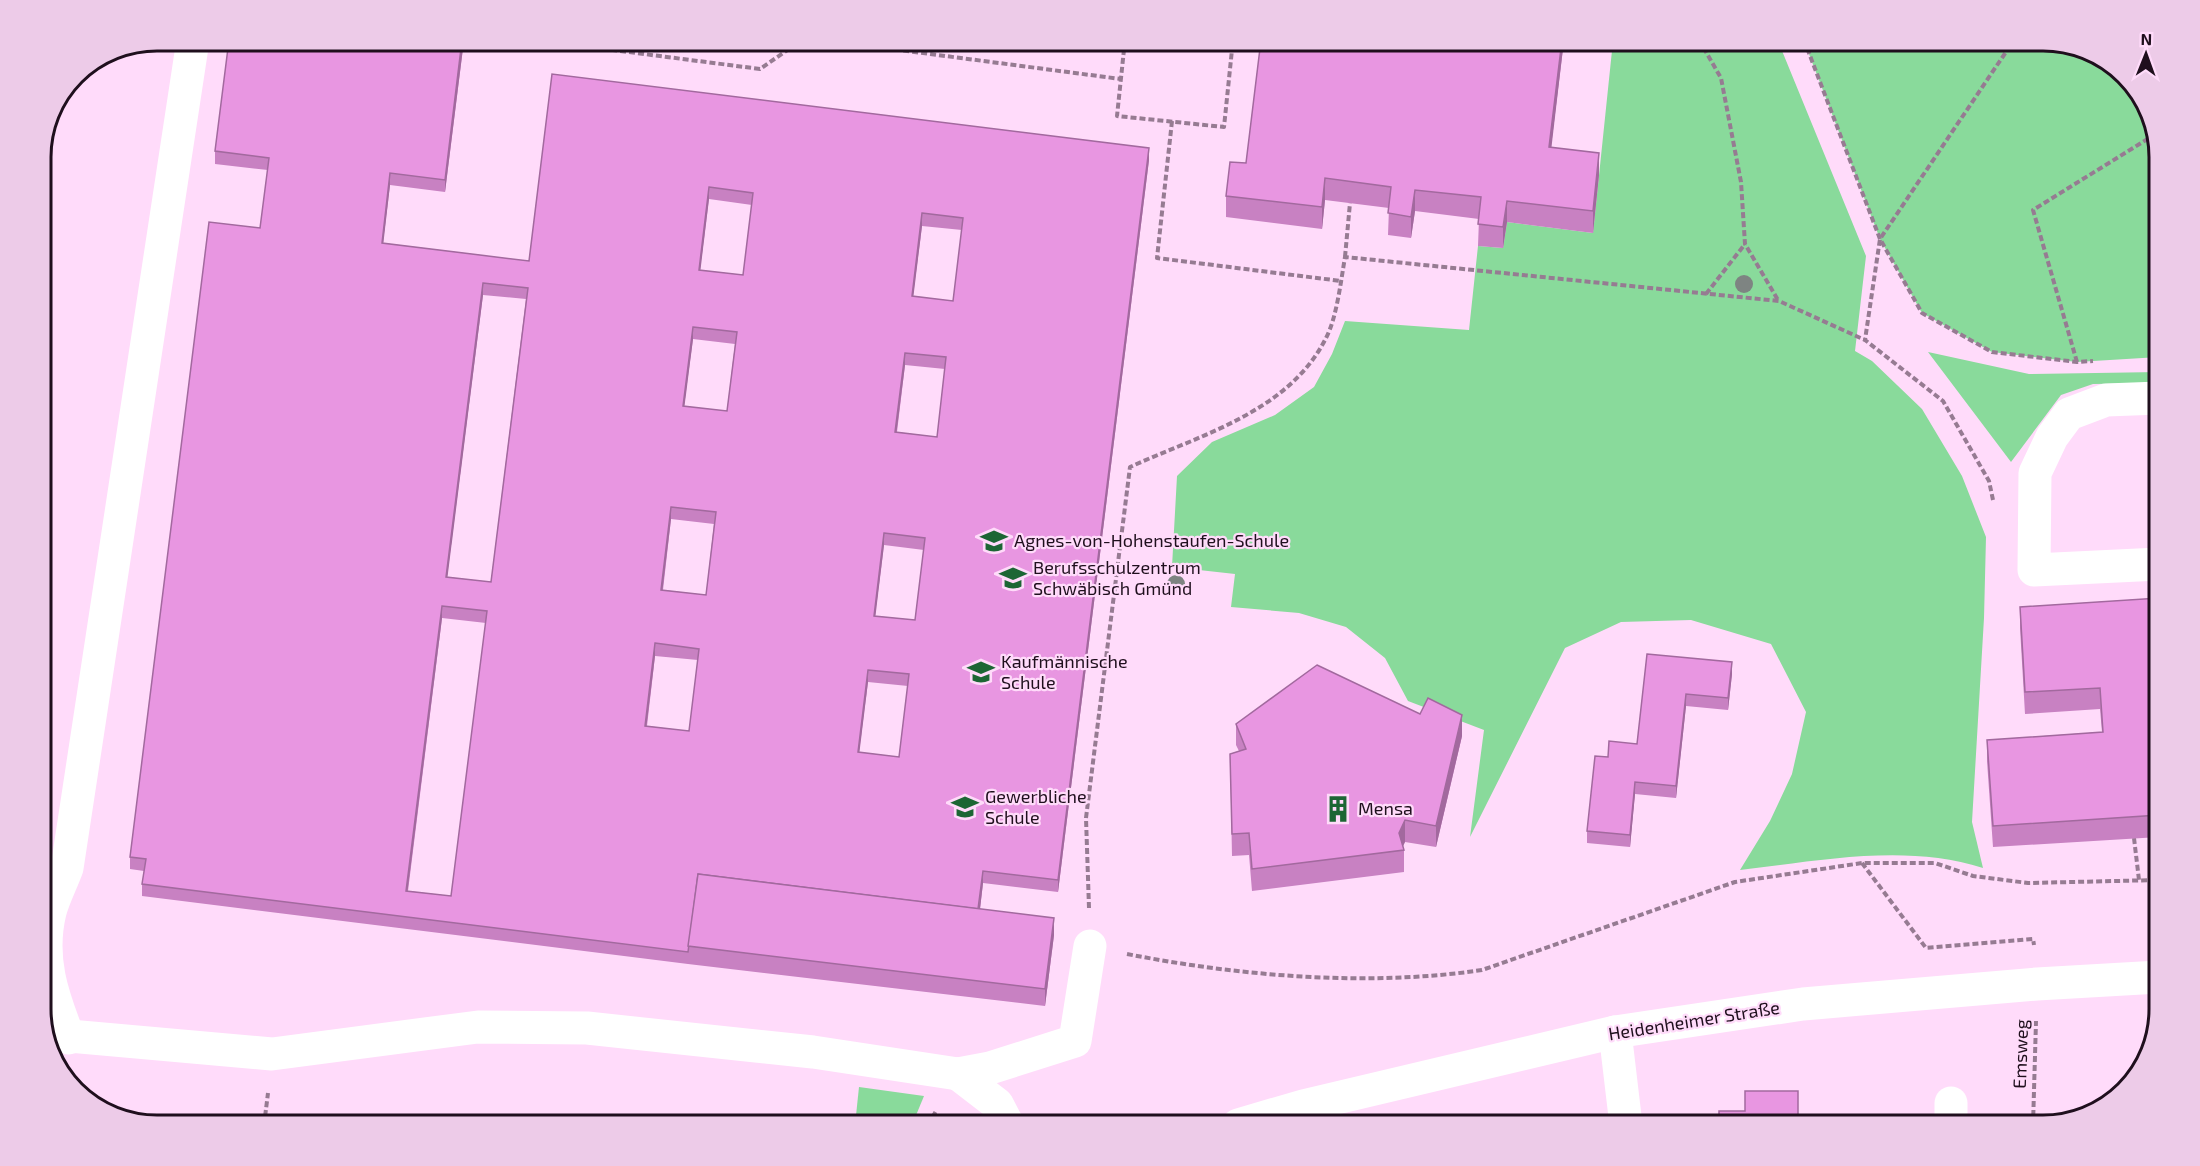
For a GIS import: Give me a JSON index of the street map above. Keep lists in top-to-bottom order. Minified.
{"streets":{"street":["Heidenheimer Straße"],"path":["Emsweg"]},"crossings":[["Heidenheimer Straße","Emsweg"]],"places":{"school or university":["Agnes-von-Hohenstaufen-Schule","Berufsschulzentrum Schwäbisch Gmünd","Kaufmännische Schule","Gewerbliche Schule"],"building":["Mensa"]},"north":"top"}
